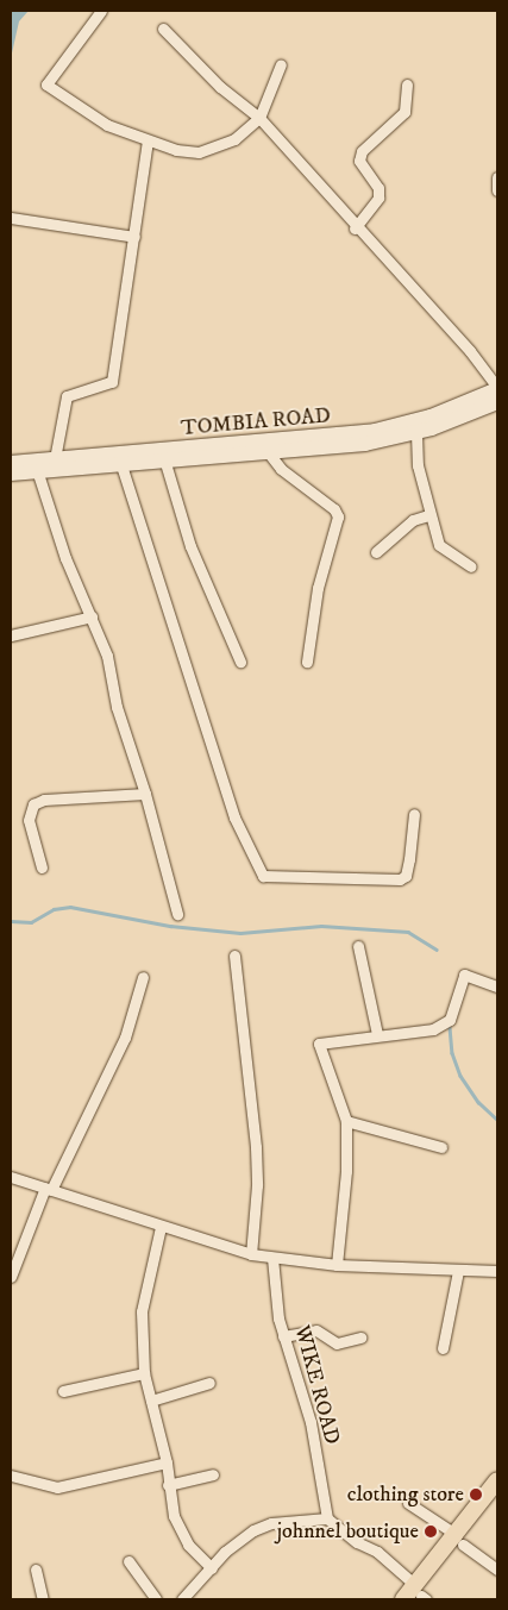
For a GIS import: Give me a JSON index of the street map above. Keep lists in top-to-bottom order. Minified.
{"streets":{"main road":["TOMBIA ROAD"],"street":["WIKE ROAD"]},"places":["clothing store","johnnel boutique"]}
